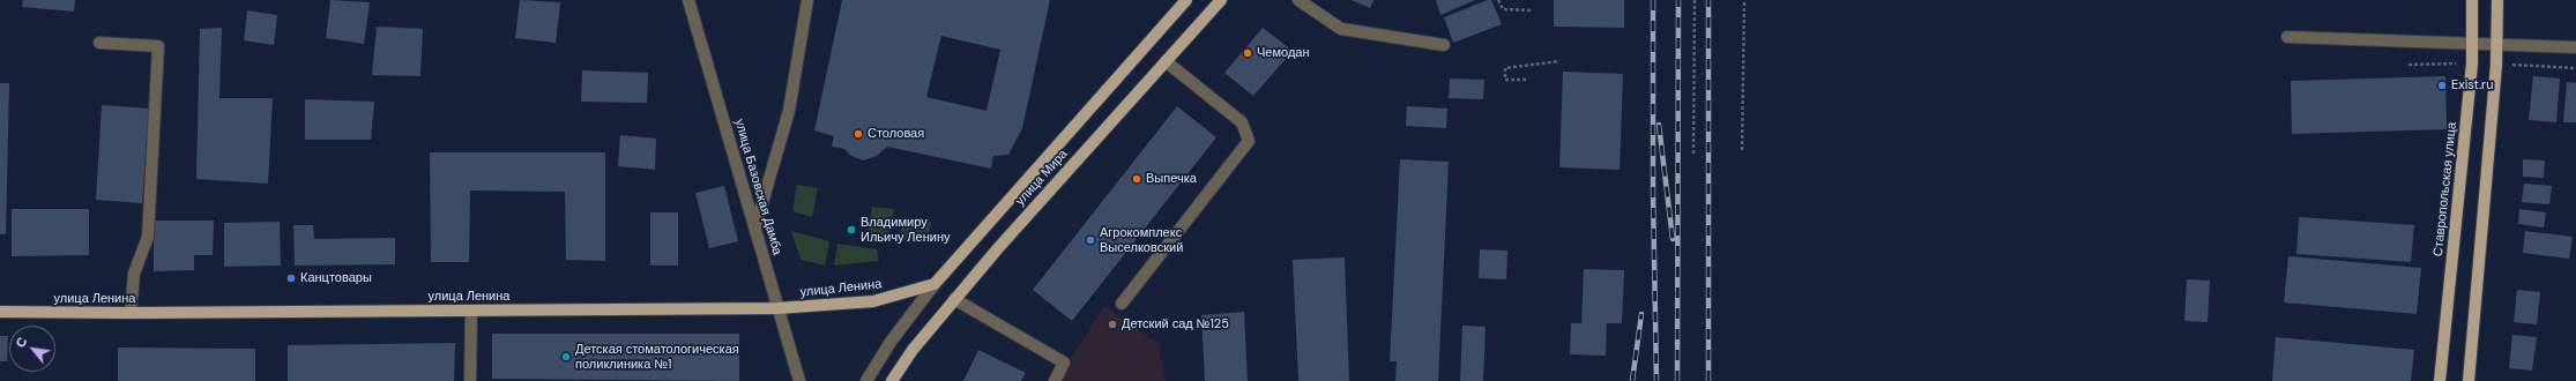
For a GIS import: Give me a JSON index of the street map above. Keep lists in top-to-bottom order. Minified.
{"streets":{"main road":["улица Мира","Ставропольская улица","улица Ленина"],"street":["улица Базовская Дамба"]},"crossings":[["улица Мира","улица Ленина"],["улица Базовская Дамба","улица Ленина"]],"places":["Чемодан","Exist.ru","Столовая","Выпечка","Владимиру Ильичу Ленину","Агрокомплекс Выселковский","Канцтовары","Детский сад №125","Детская стоматологическая поликлиника №1"],"north":"top left"}
